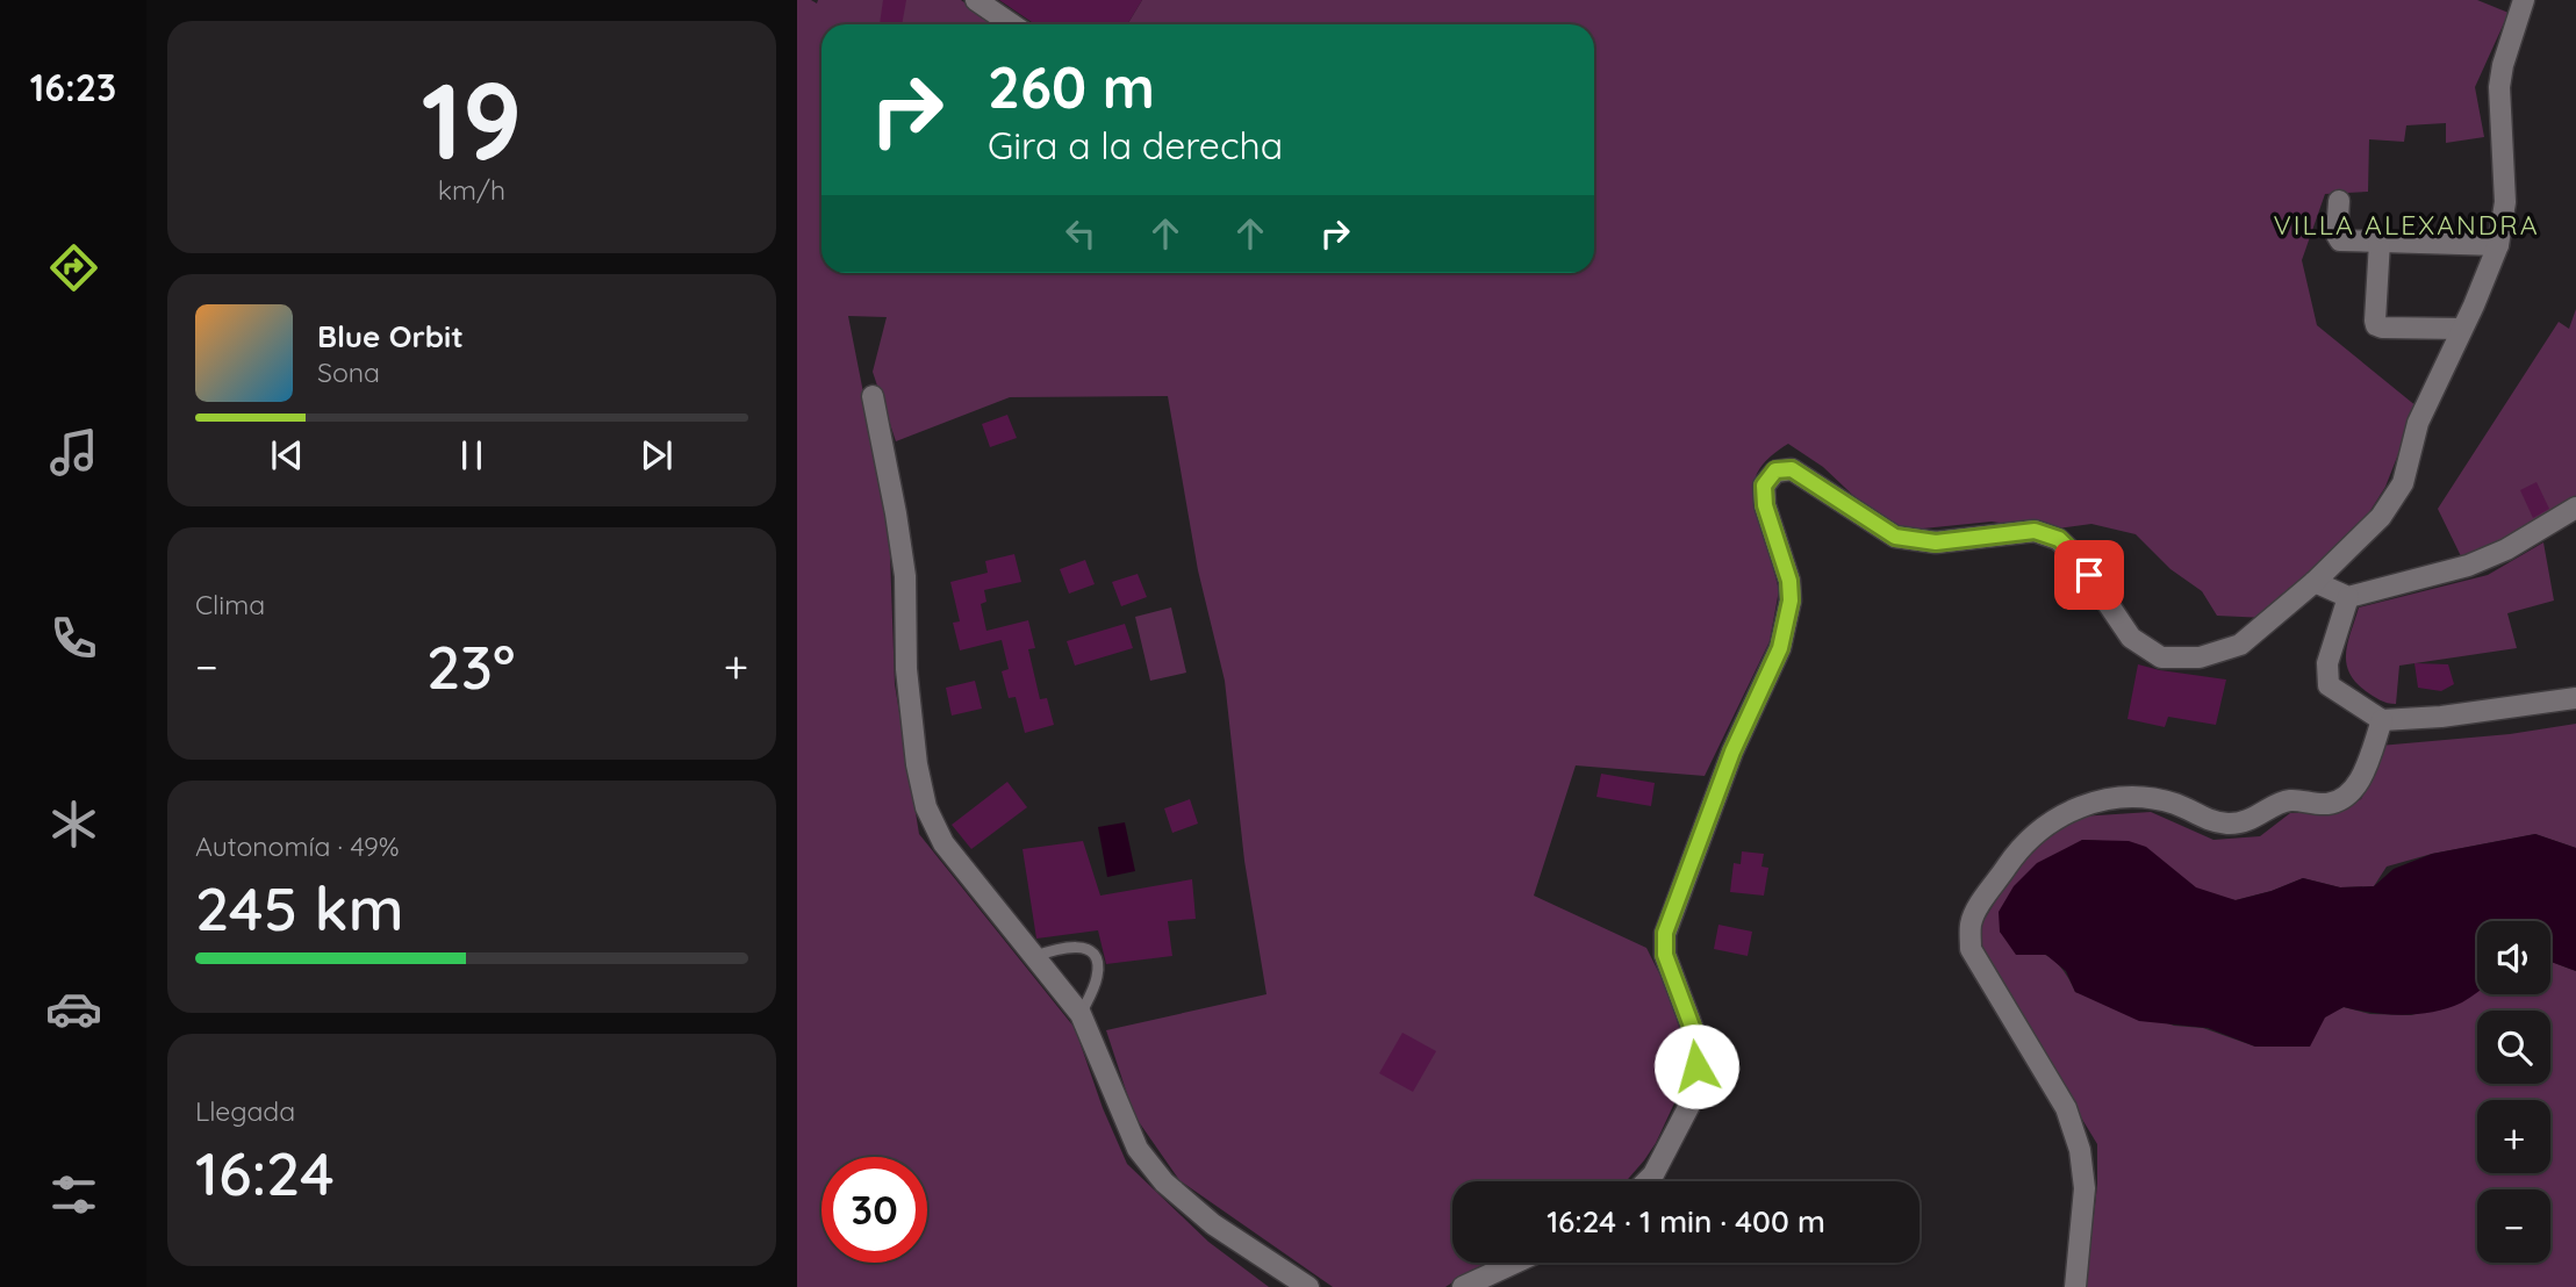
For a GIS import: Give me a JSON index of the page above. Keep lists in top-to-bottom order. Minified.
{"districts":["VILLA ALEXANDRA"],"page":{"tabs":"16:23","tile":[["19","km/h"],"Clima",["Autonomía · 49%","245 km"],["Llegada","16:24"]],"turn":["260 m","Gira a la derecha"],"song":["Blue Orbit","Sona"],"heat":["−","23°","+"],"map_buttons":["+","−"],"limit":"30","trip":"16:24 · 1 min · 400 m"}}
